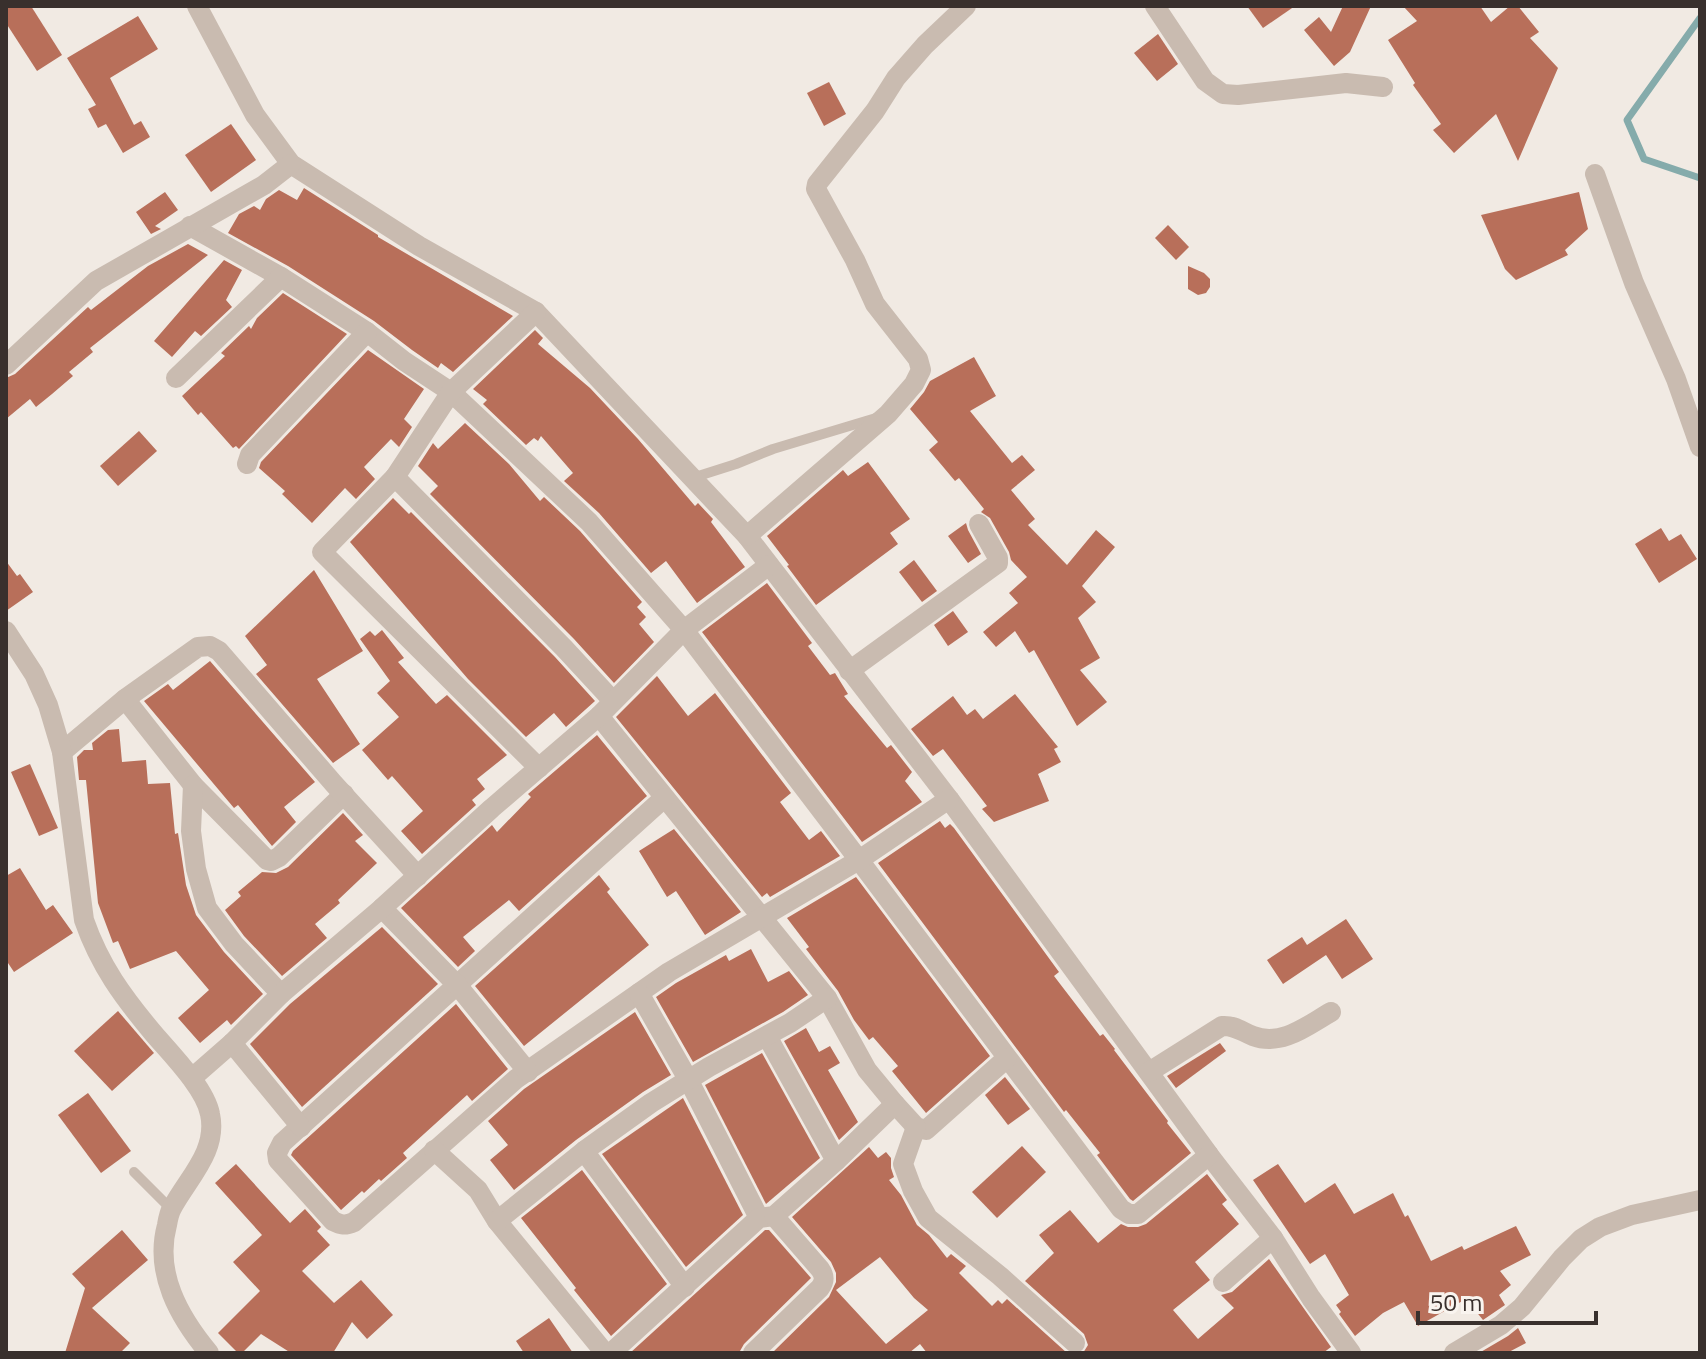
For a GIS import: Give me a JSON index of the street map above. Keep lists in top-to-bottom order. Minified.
{"scale_bar":"50 m"}
